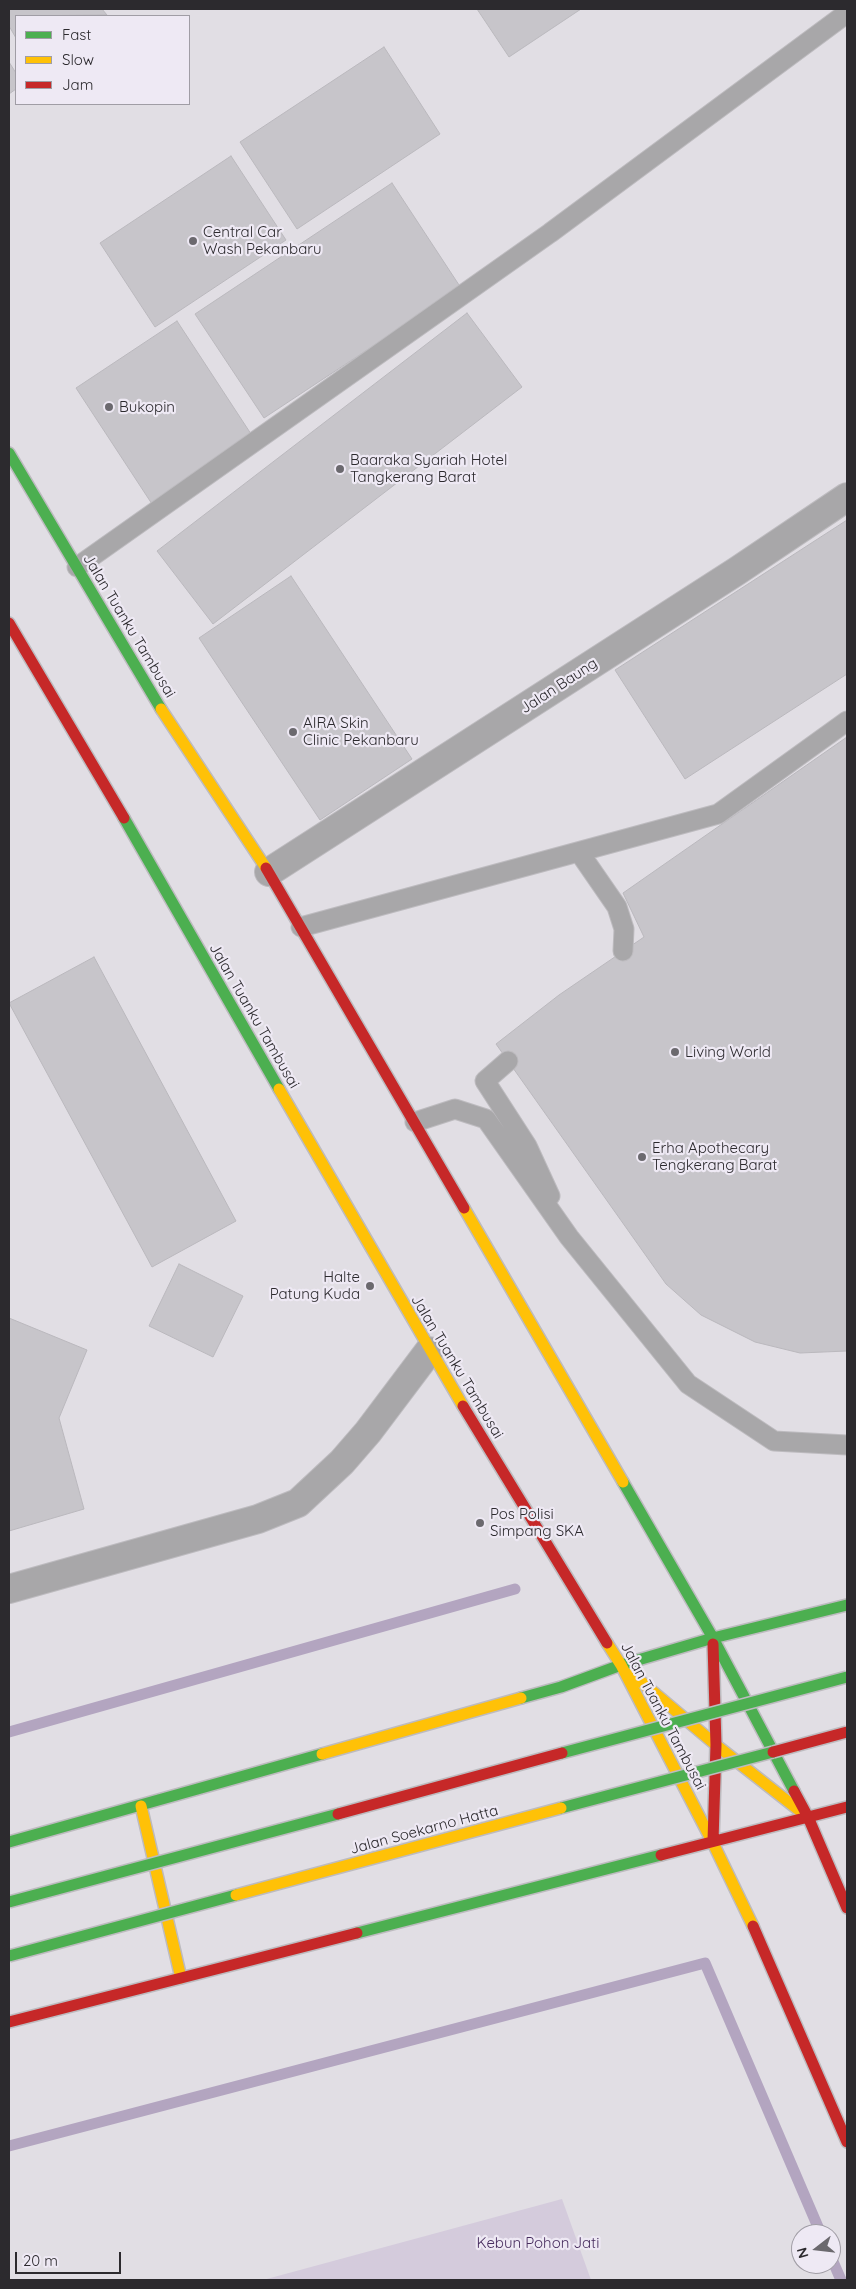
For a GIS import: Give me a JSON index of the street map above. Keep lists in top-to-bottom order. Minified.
{"streets":{"main road":["Jalan Tuanku Tambusai","Jalan Soekarno Hatta"],"street":["Jalan Baung"]},"crossings":[["Jalan Tuanku Tambusai","Jalan Baung"]],"parks":["Kebun Pohon Jati"],"places":["Central Car Wash Pekanbaru","Bukopin","Baaraka Syariah Hotel Tangkerang Barat","AIRA Skin Clinic Pekanbaru","Living World","Erha Apothecary Tengkerang Barat","Halte Patung Kuda","Pos Polisi Simpang SKA"],"legend":["Fast","Slow","Jam"],"scale_bar":"20 m","north":"left"}
